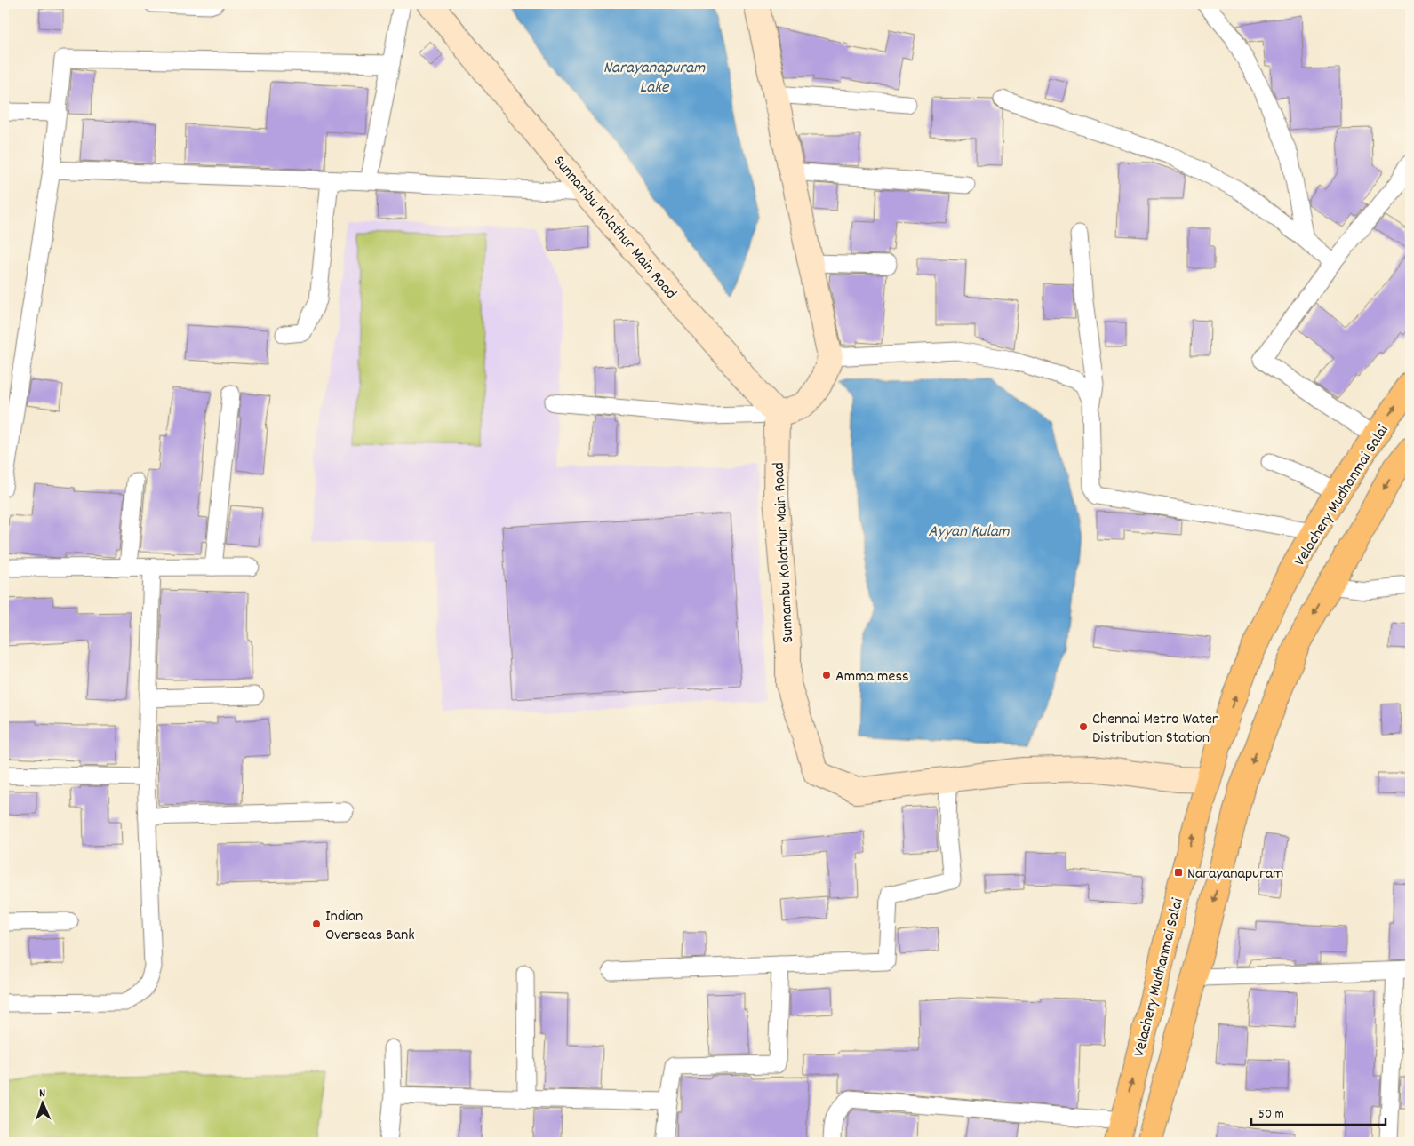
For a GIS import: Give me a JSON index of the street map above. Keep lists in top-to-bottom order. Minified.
{"streets":{"main road":["Velachery Mudhanmai Salai"],"street":["Sunnambu Kolathur Main Road"]},"crossings":[["Sunnambu Kolathur Main Road","Velachery Mudhanmai Salai"]],"water":["Narayanapuram Lake","Ayyan Kulam"],"places":{"other":["Amma mess","Chennai Metro Water Distribution Station","Indian Overseas Bank"],"transit":["Narayanapuram"]},"scale_bar":"50 m","north":"top"}
